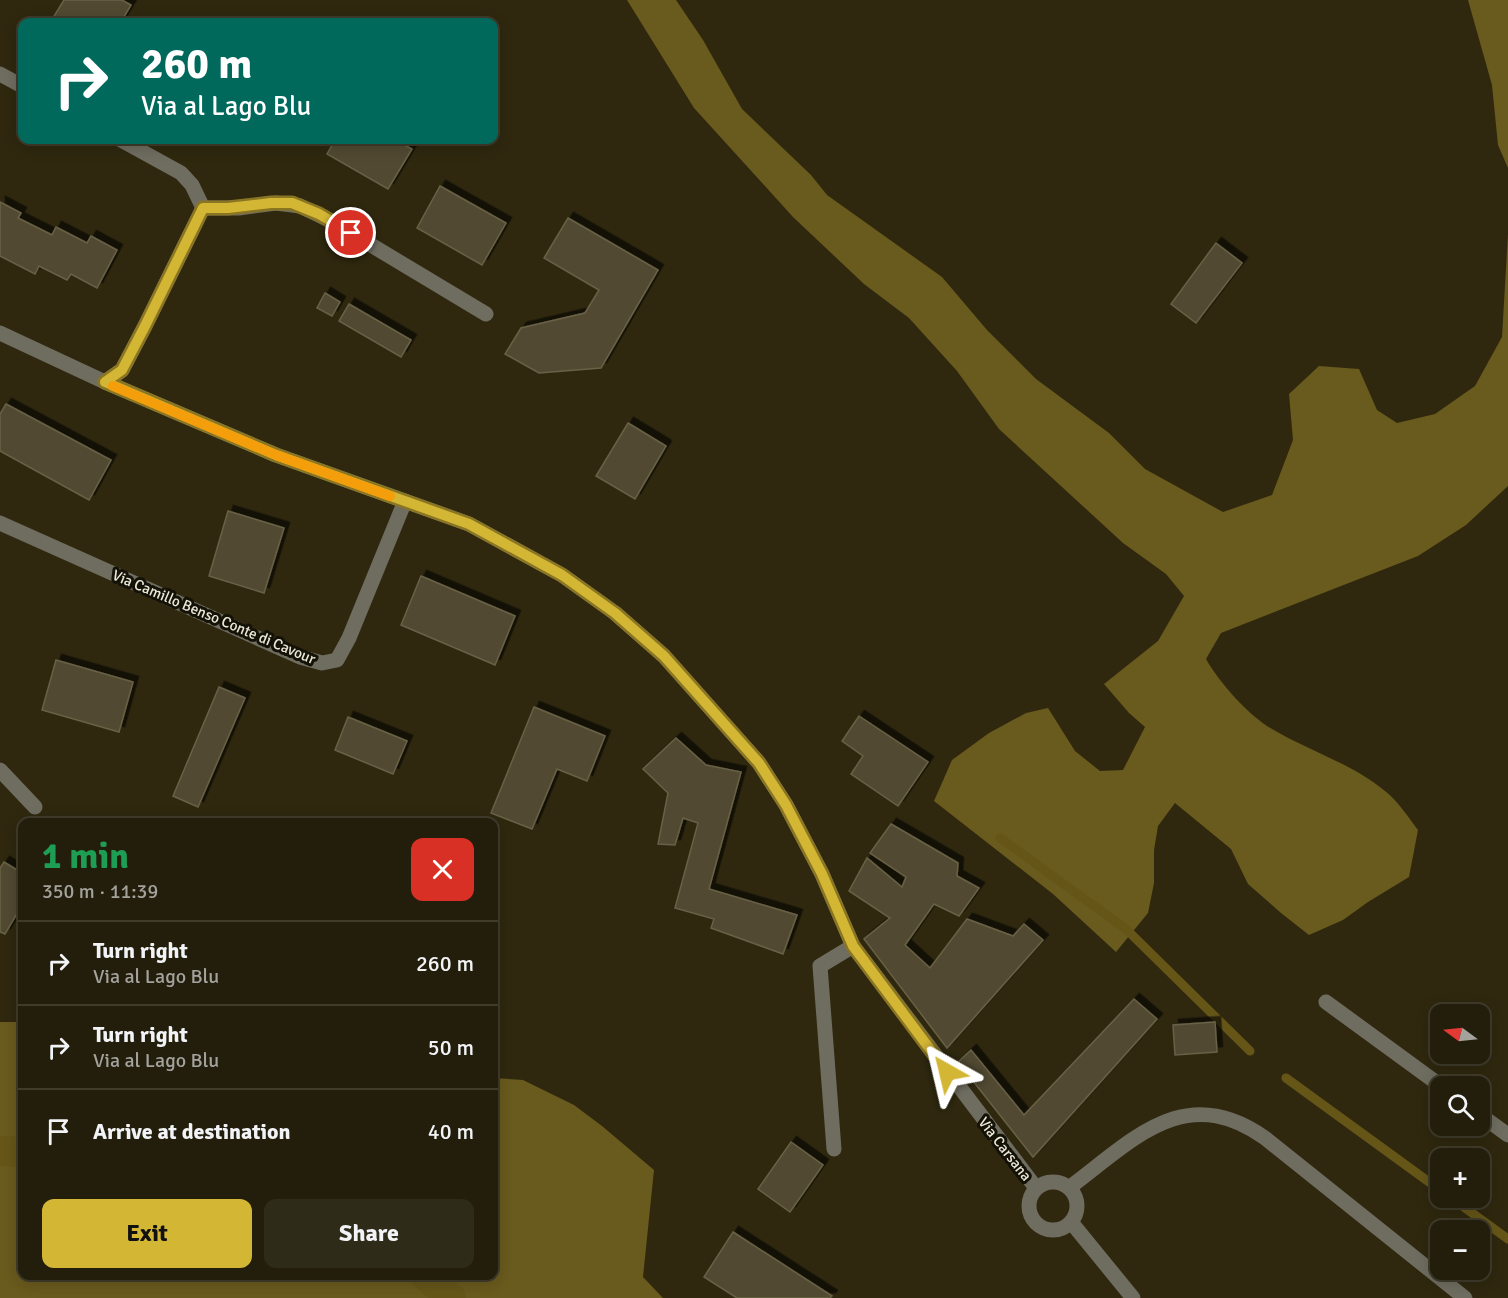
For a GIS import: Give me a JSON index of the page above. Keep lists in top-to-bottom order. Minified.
{"streets":{"street":["Via Camillo Benso Conte di Cavour","Via Carsana"]},"crossings":[["Via Camillo Benso Conte di Cavour","Via Carsana"]],"north":"left","page":{"turn":["260 m","Via al Lago Blu"],"heading":["1 min","350 m · 11:39"],"list":[{"name":"Turn right","note":"Via al Lago Blu","value":"260 m"},{"name":"Turn right","note":"Via al Lago Blu","value":"50 m"},{"name":"Arrive at destination","value":"40 m"}],"map_buttons":["+","−"],"buttons":["Exit","Share"]}}
